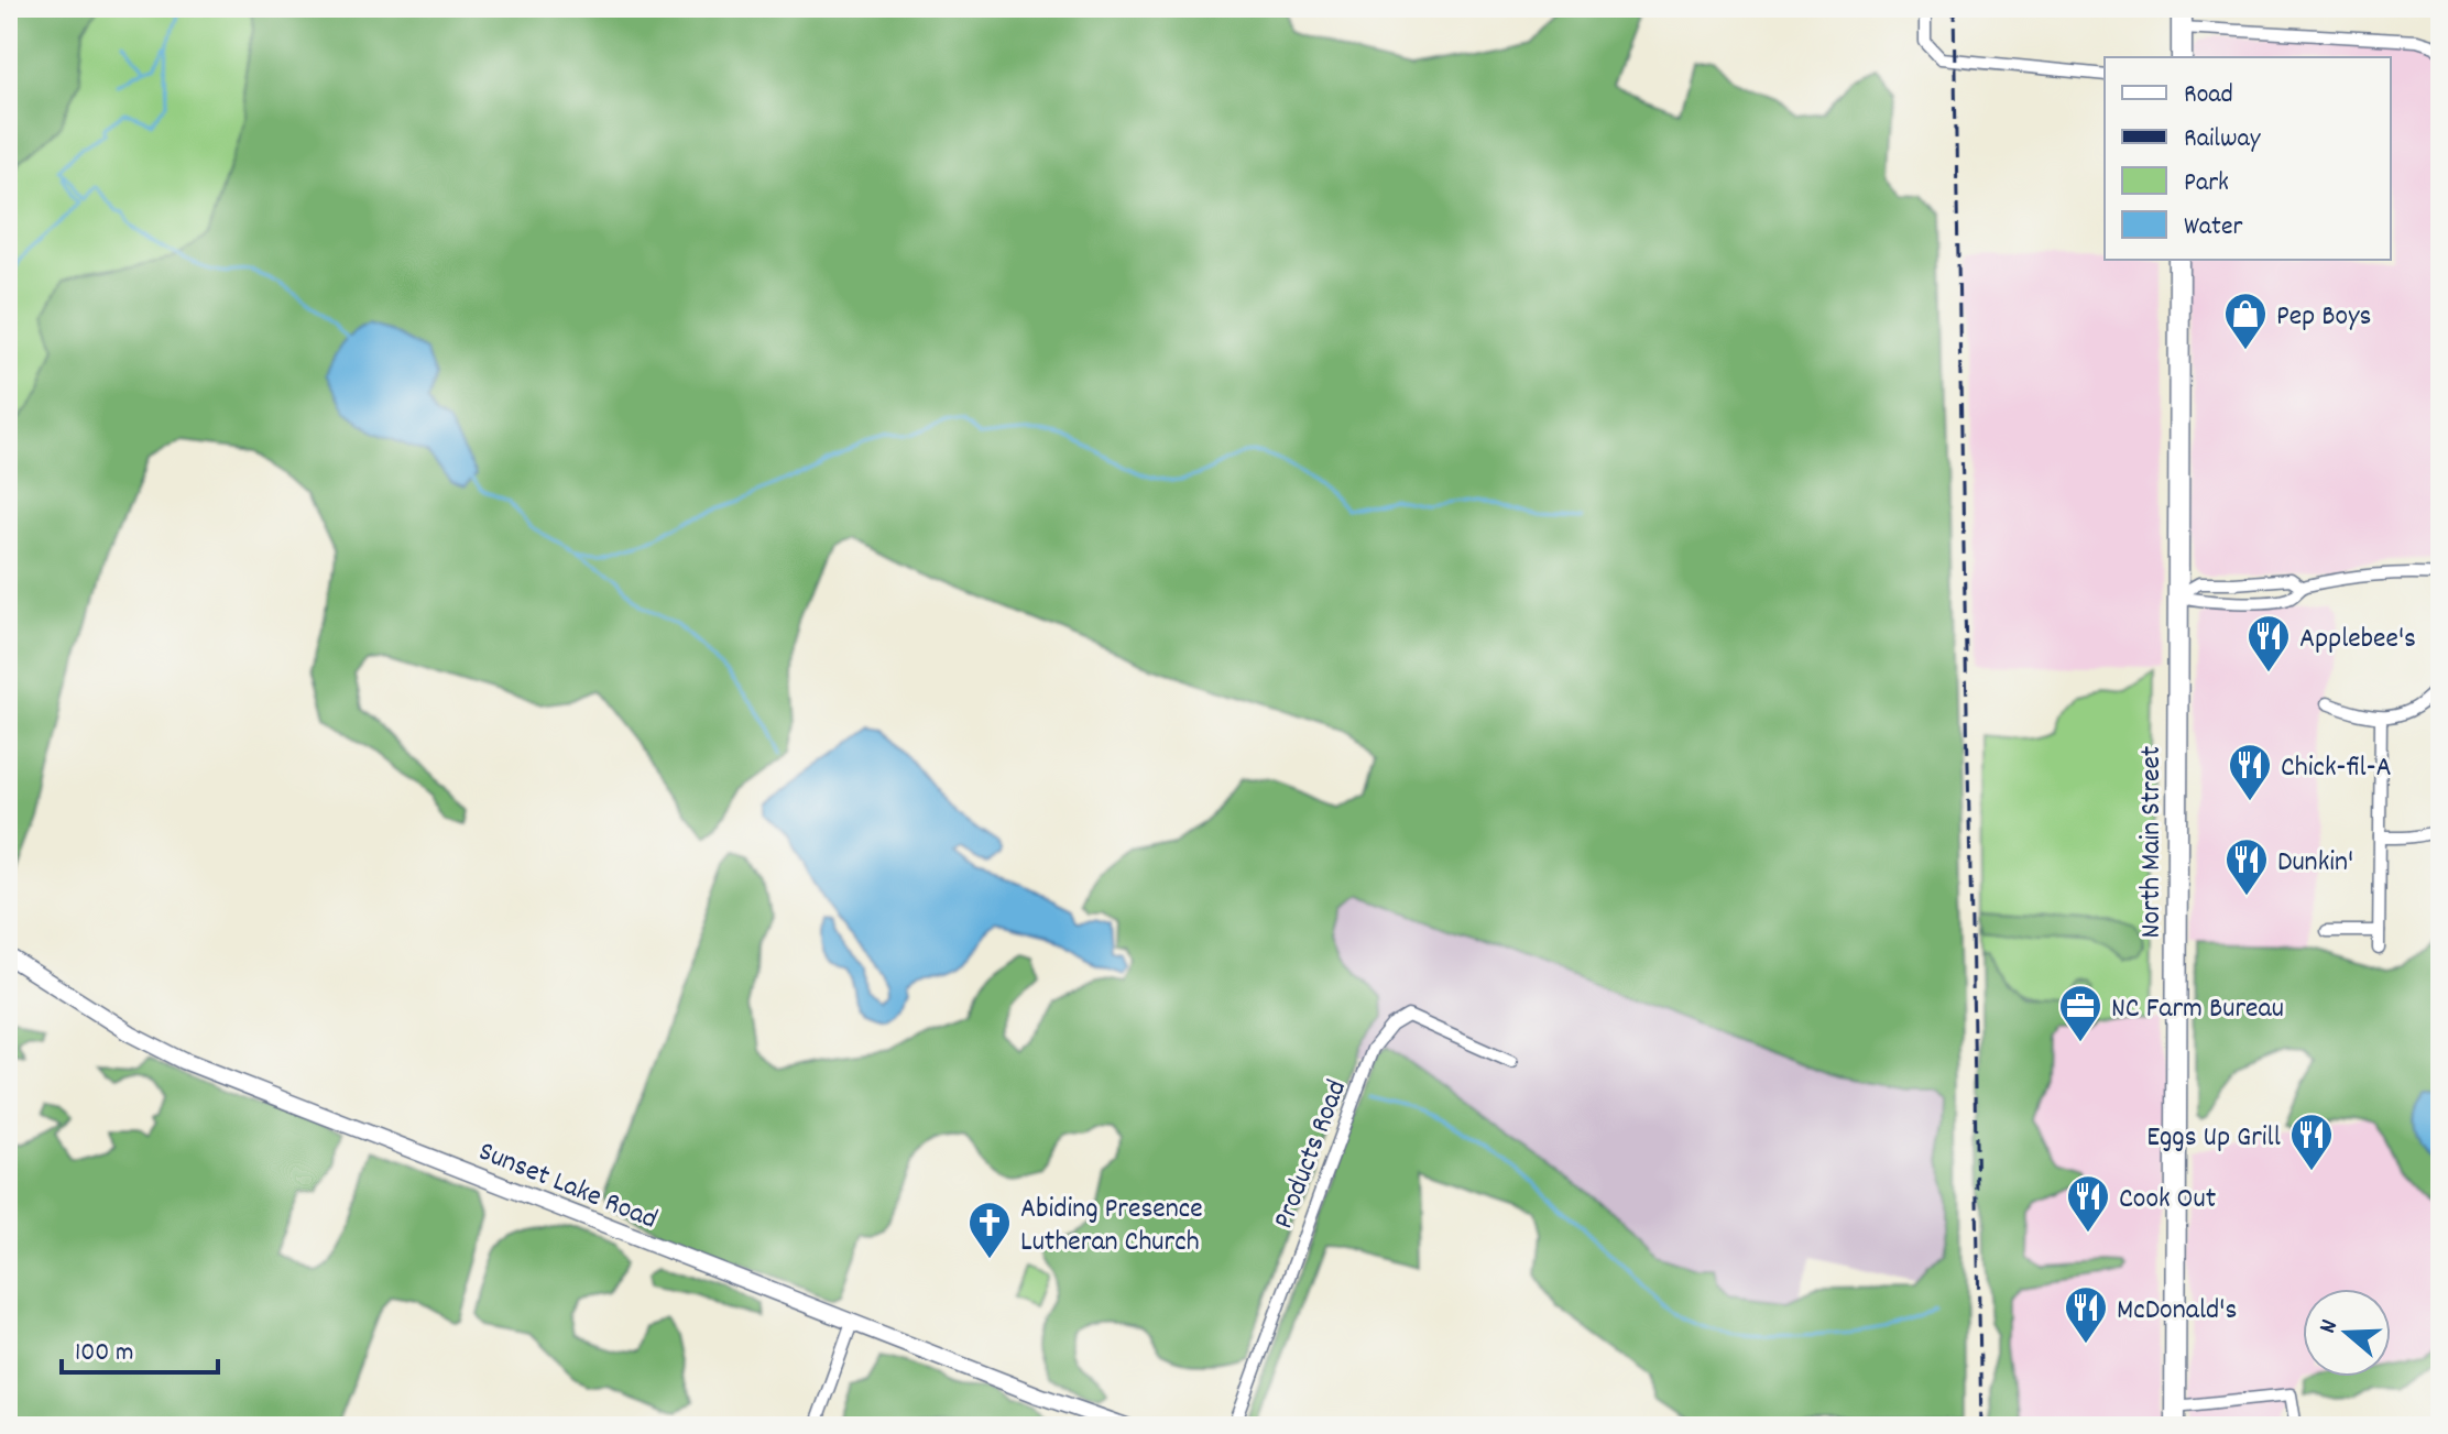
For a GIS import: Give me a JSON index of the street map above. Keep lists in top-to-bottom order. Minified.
{"streets":{"highway":["North Main Street"],"main road":["Sunset Lake Road"],"street":["Products Road"]},"places":{"shop":["Pep Boys"],"restaurant":["Applebee's","Chick-fil-A","Dunkin'","Eggs Up Grill","Cook Out","McDonald's"],"office":["NC Farm Bureau"],"church":["Abiding Presence Lutheran Church"]},"legend":["Road","Railway","Park","Water"],"scale_bar":"100 m","north":"left"}
